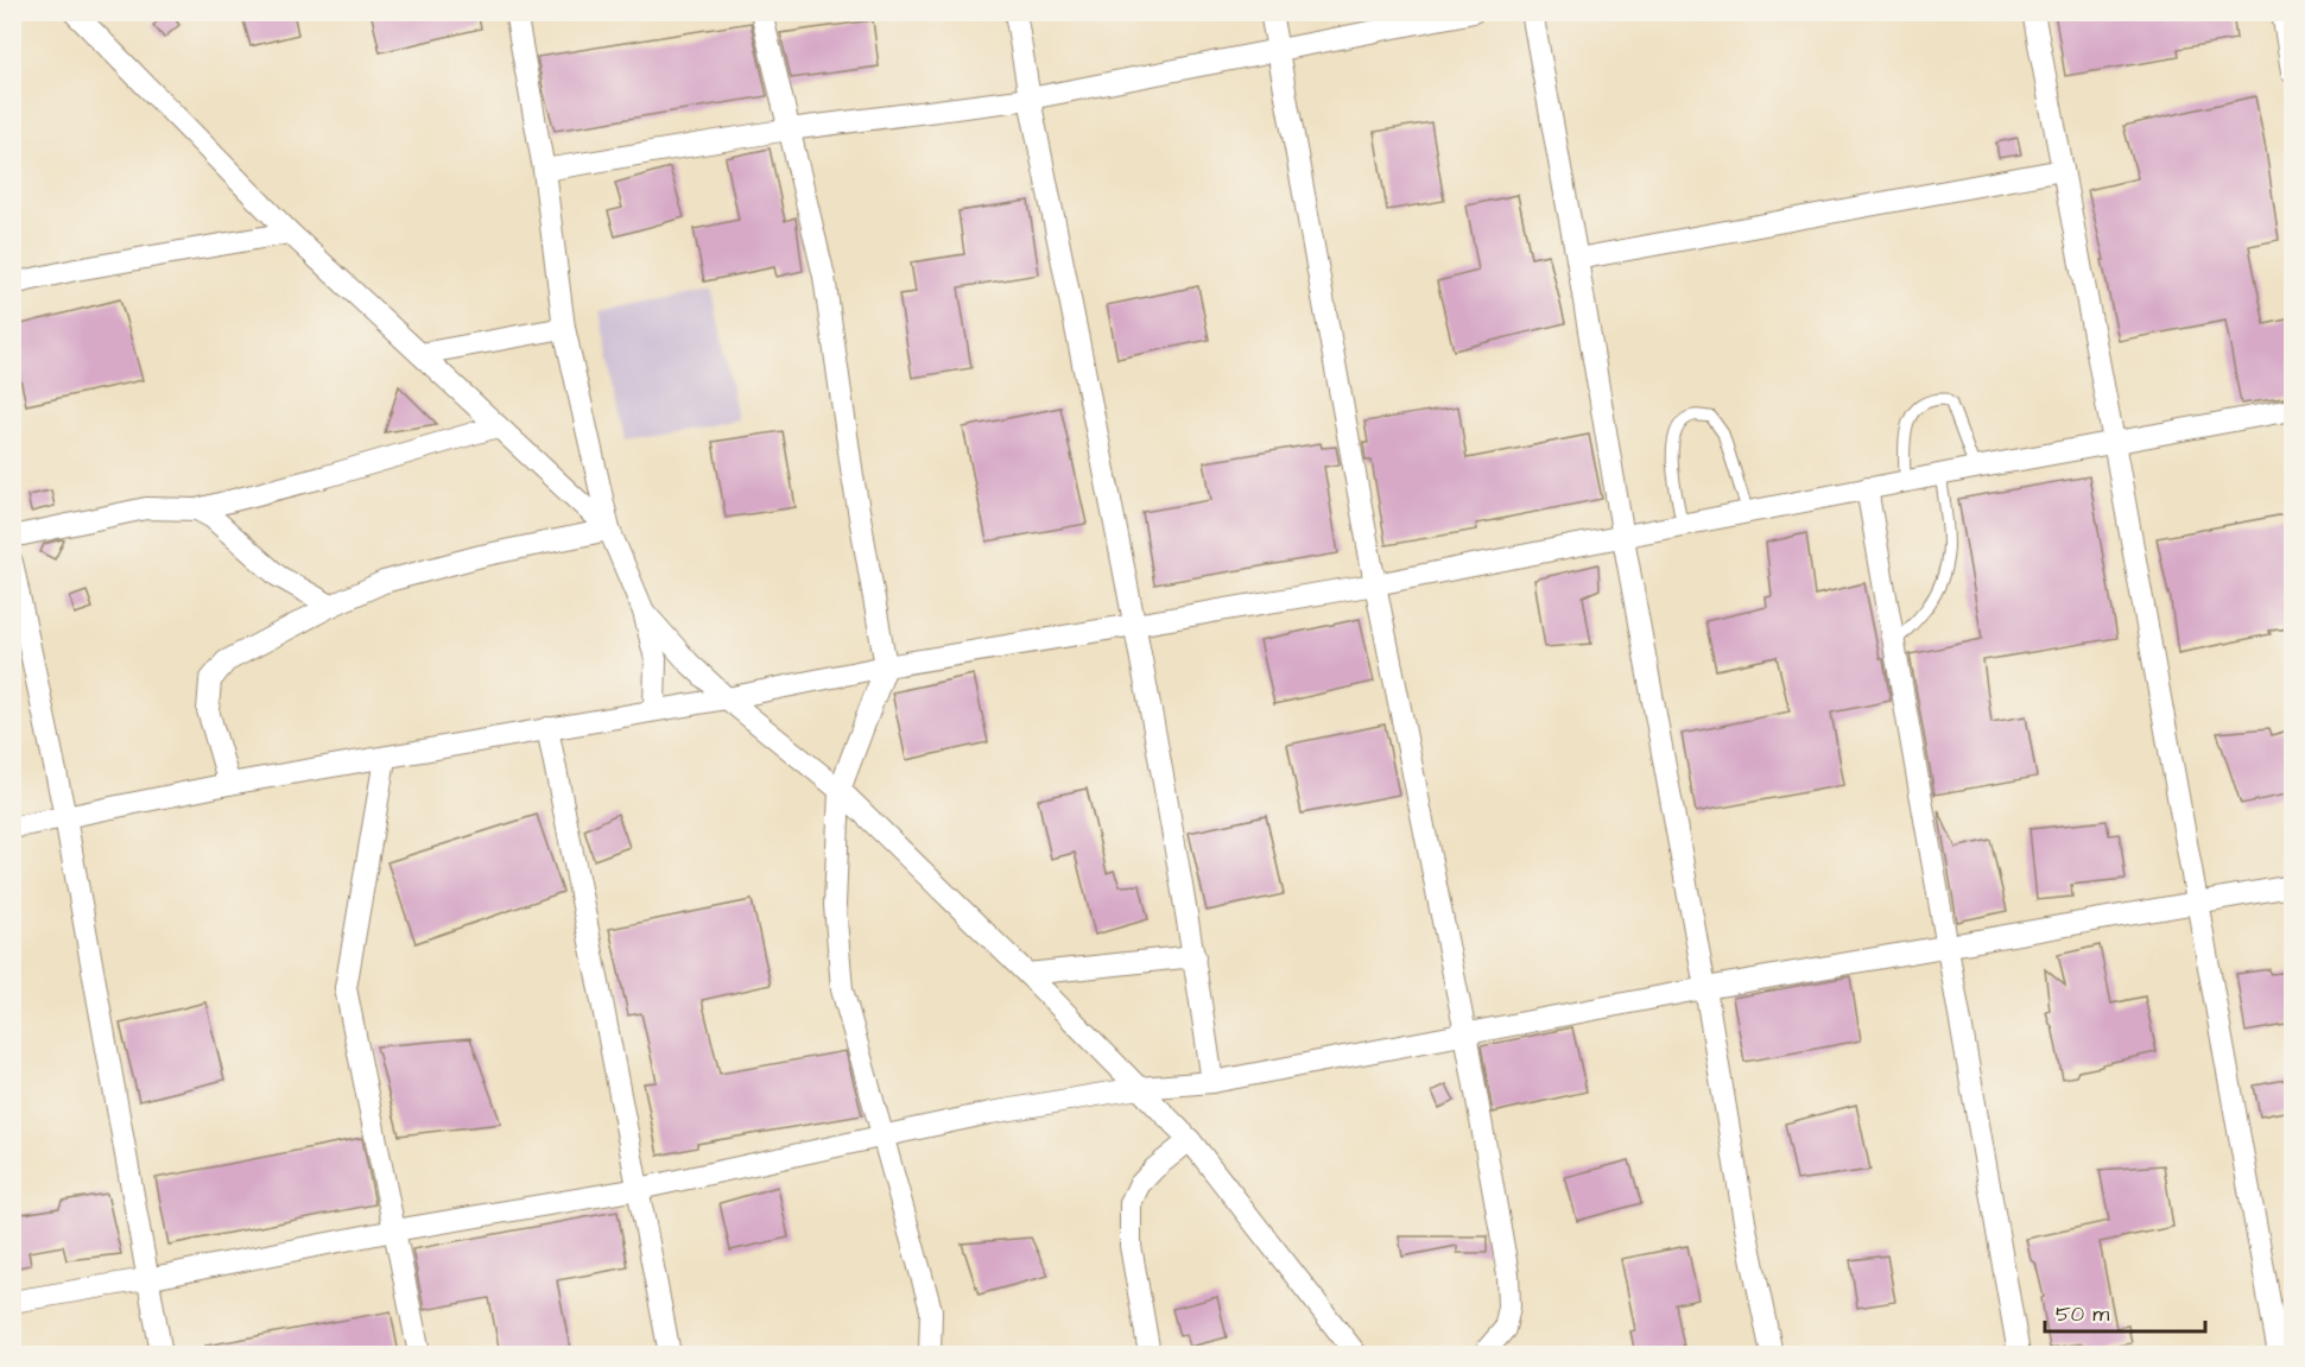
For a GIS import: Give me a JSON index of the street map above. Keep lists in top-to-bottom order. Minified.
{"scale_bar":"50 m"}
